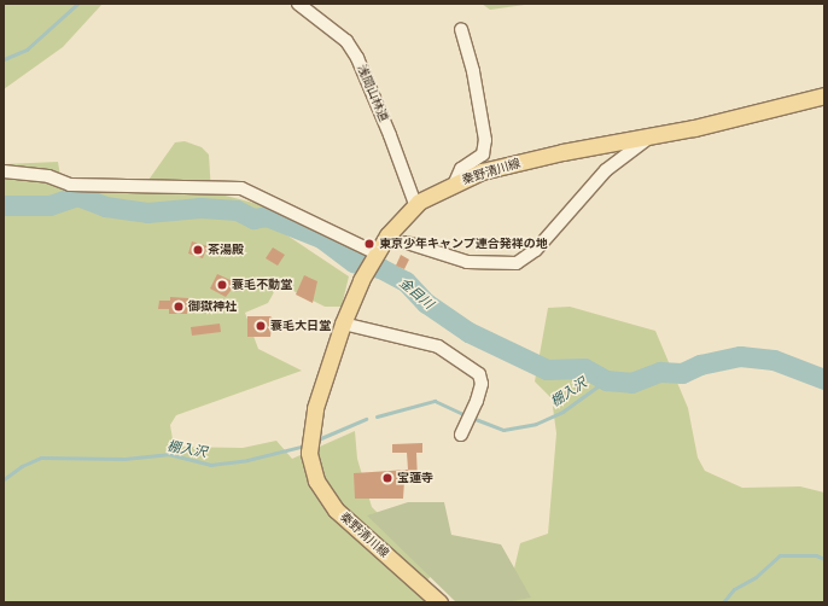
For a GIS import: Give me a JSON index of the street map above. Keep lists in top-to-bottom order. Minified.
{"streets":{"main road":["秦野清川線"],"street":["浅間山林道"]},"crossings":[["浅間山林道","秦野清川線"]],"water":["金目川","棚入沢"],"places":["東京少年キャンプ連合発祥の地","茶湯殿","蓑毛不動堂","御獄神社","蓑毛大日堂","宝蓮寺"]}
